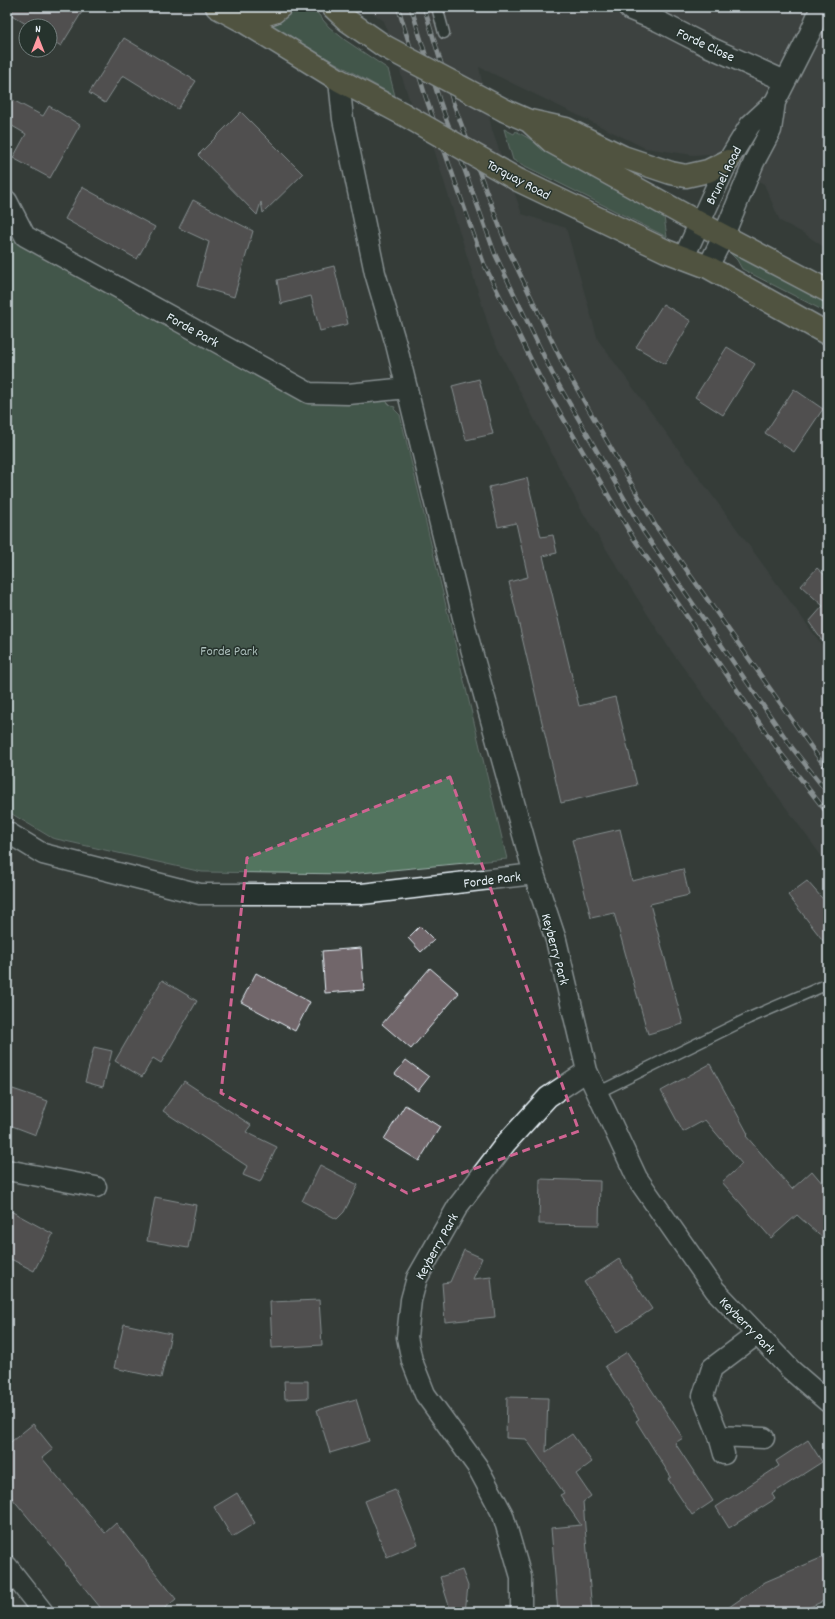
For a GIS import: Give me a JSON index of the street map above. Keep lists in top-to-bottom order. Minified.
{"streets":{"main road":["Torquay Road"],"street":["Forde Close","Brunel Road","Forde Park","Keyberry Park"]},"crossings":[["Forde Close","Brunel Road"],["Brunel Road","Torquay Road"],["Torquay Road","Forde Park"],["Forde Park","Keyberry Park"]],"parks":["Forde Park"],"north":"top"}
